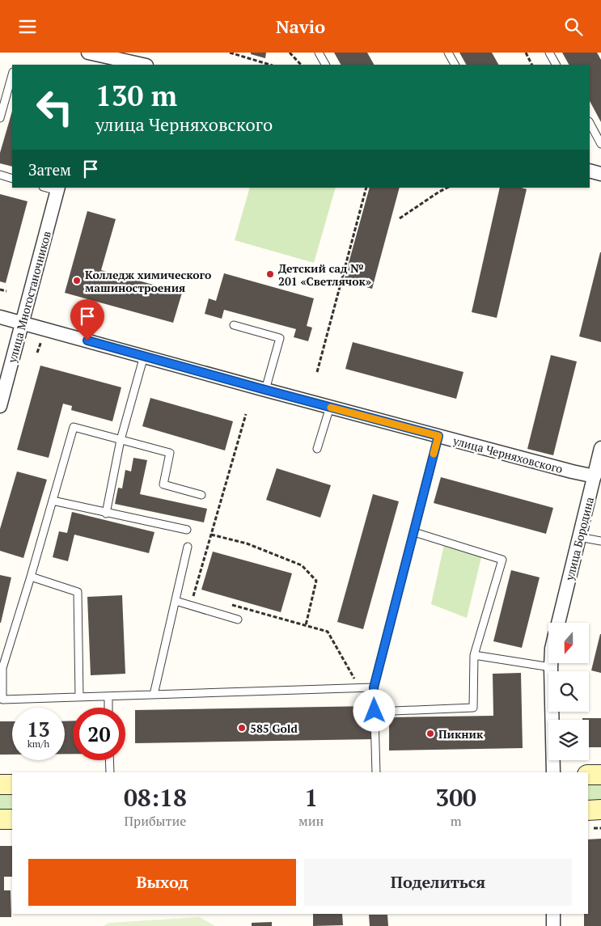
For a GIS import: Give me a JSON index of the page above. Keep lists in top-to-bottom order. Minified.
{"streets":{"street":["улица Многостаночников","улица Черняховского","улица Бородина"]},"crossings":[["улица Многостаночников","улица Черняховского"],["улица Черняховского","улица Бородина"]],"places":["Детский сад № 201 «Светлячок»","Колледж химического машиностроения","585 Gold","Пикник"],"north":"bottom","page":{"header":"Navio","turn":["130 m","улица Черняховского"],"then":"Затем","speed":"13 km/h","limit":"20","eta":["08:18","Прибытие","1","мин","300","m"],"buttons":["Выход","Поделиться"]}}
